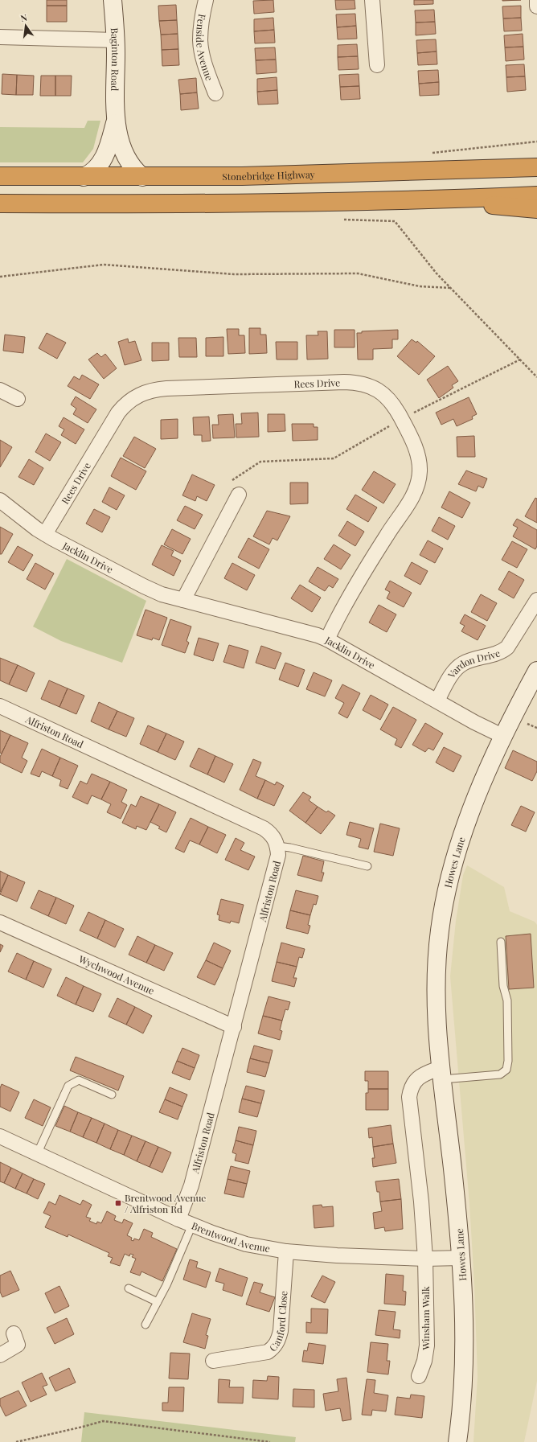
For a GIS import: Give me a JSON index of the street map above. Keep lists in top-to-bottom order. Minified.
{"streets":{"highway":["Stonebridge Highway"],"main road":["Baginton Road","Howes Lane"],"street":["Fenside Avenue","Rees Drive","Jacklin Drive","Vardon Drive","Alfriston Road","Wychwood Avenue","Brentwood Avenue","Winsham Walk","Canford Close"]},"crossings":[["Baginton Road","Stonebridge Highway"],["Rees Drive","Jacklin Drive"],["Jacklin Drive","Vardon Drive"],["Jacklin Drive","Howes Lane"],["Alfriston Road","Wychwood Avenue"],["Alfriston Road","Brentwood Avenue"],["Howes Lane","Brentwood Avenue"],["Brentwood Avenue","Winsham Walk"],["Brentwood Avenue","Canford Close"]],"places":{"transit":["Brentwood Avenue / Alfriston Rd"]},"north":"top"}
